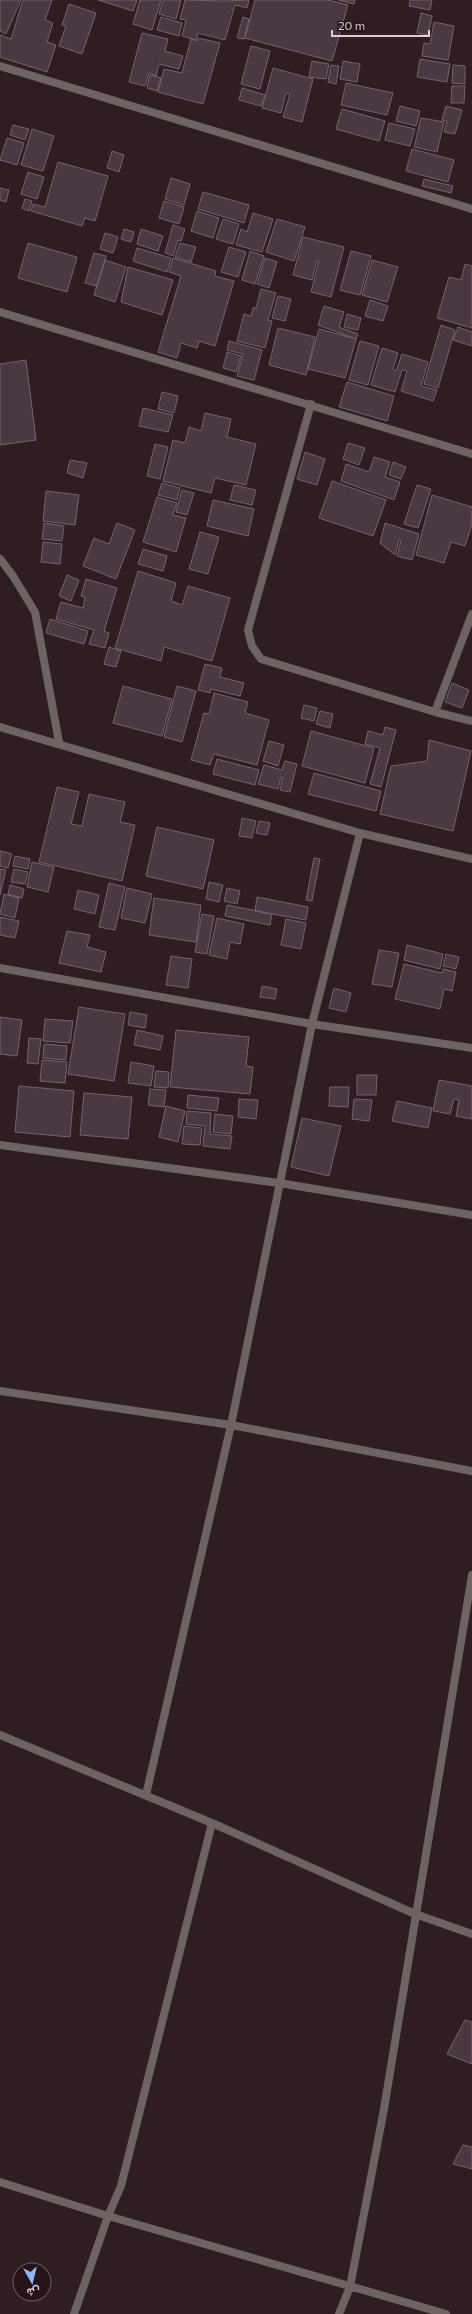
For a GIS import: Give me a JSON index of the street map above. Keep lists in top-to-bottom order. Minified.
{"scale_bar":"20 m","north":"bottom"}
